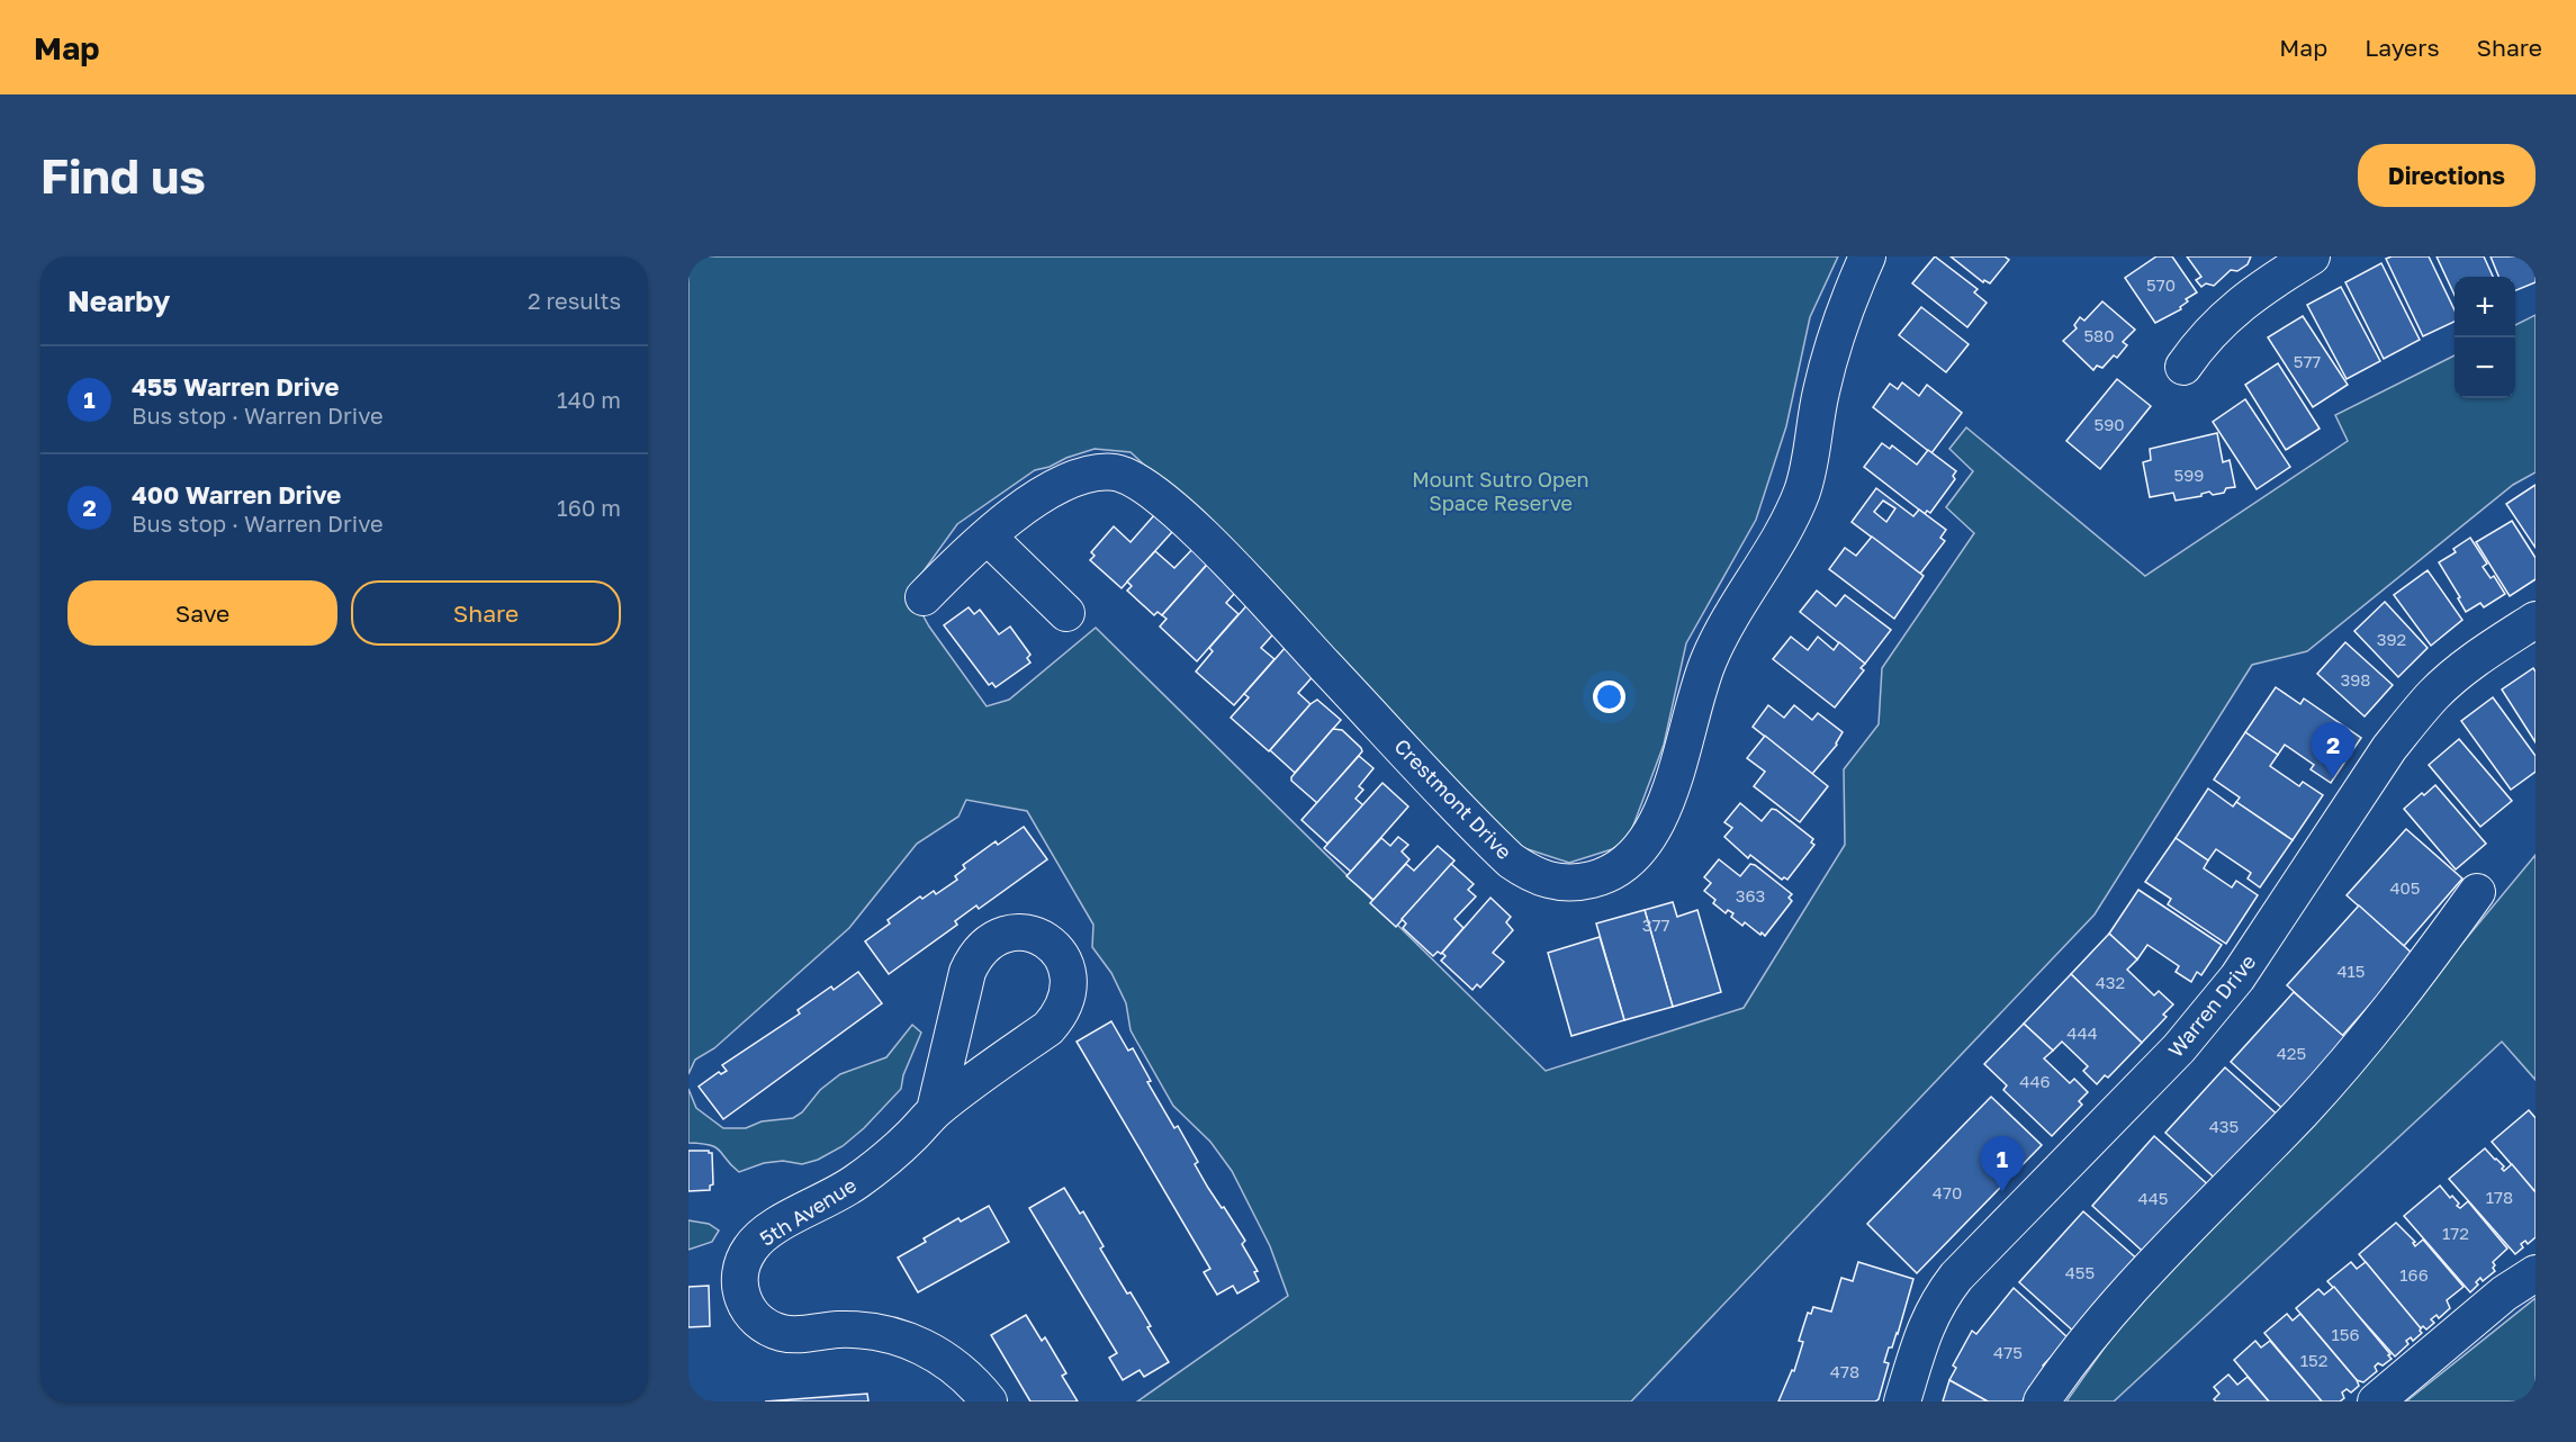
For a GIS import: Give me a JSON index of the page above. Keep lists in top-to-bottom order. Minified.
{"streets":{"street":["Crestmont Drive","Warren Drive","5th Avenue"]},"parks":["Mount Sutro Open Space Reserve"],"house_numbers":["570","580","577","590","599","392","398","405","363","377","415","432","444","425","446","435","470","178","445","172","455","166","156","475","152","478"],"page":{"header":"Map","nav":["Map","Layers","Share"],"buttons":["Directions",["Save","Share"]],"title":"Find us","heading":["Nearby","2 results"],"map_buttons":["+","−"],"list":[{"mark":"1","name":"455 Warren Drive","note":"Bus stop · Warren Drive","value":"140 m"},{"mark":"2","name":"400 Warren Drive","note":"Bus stop · Warren Drive","value":"160 m"}],"pins":["2","1"]}}
